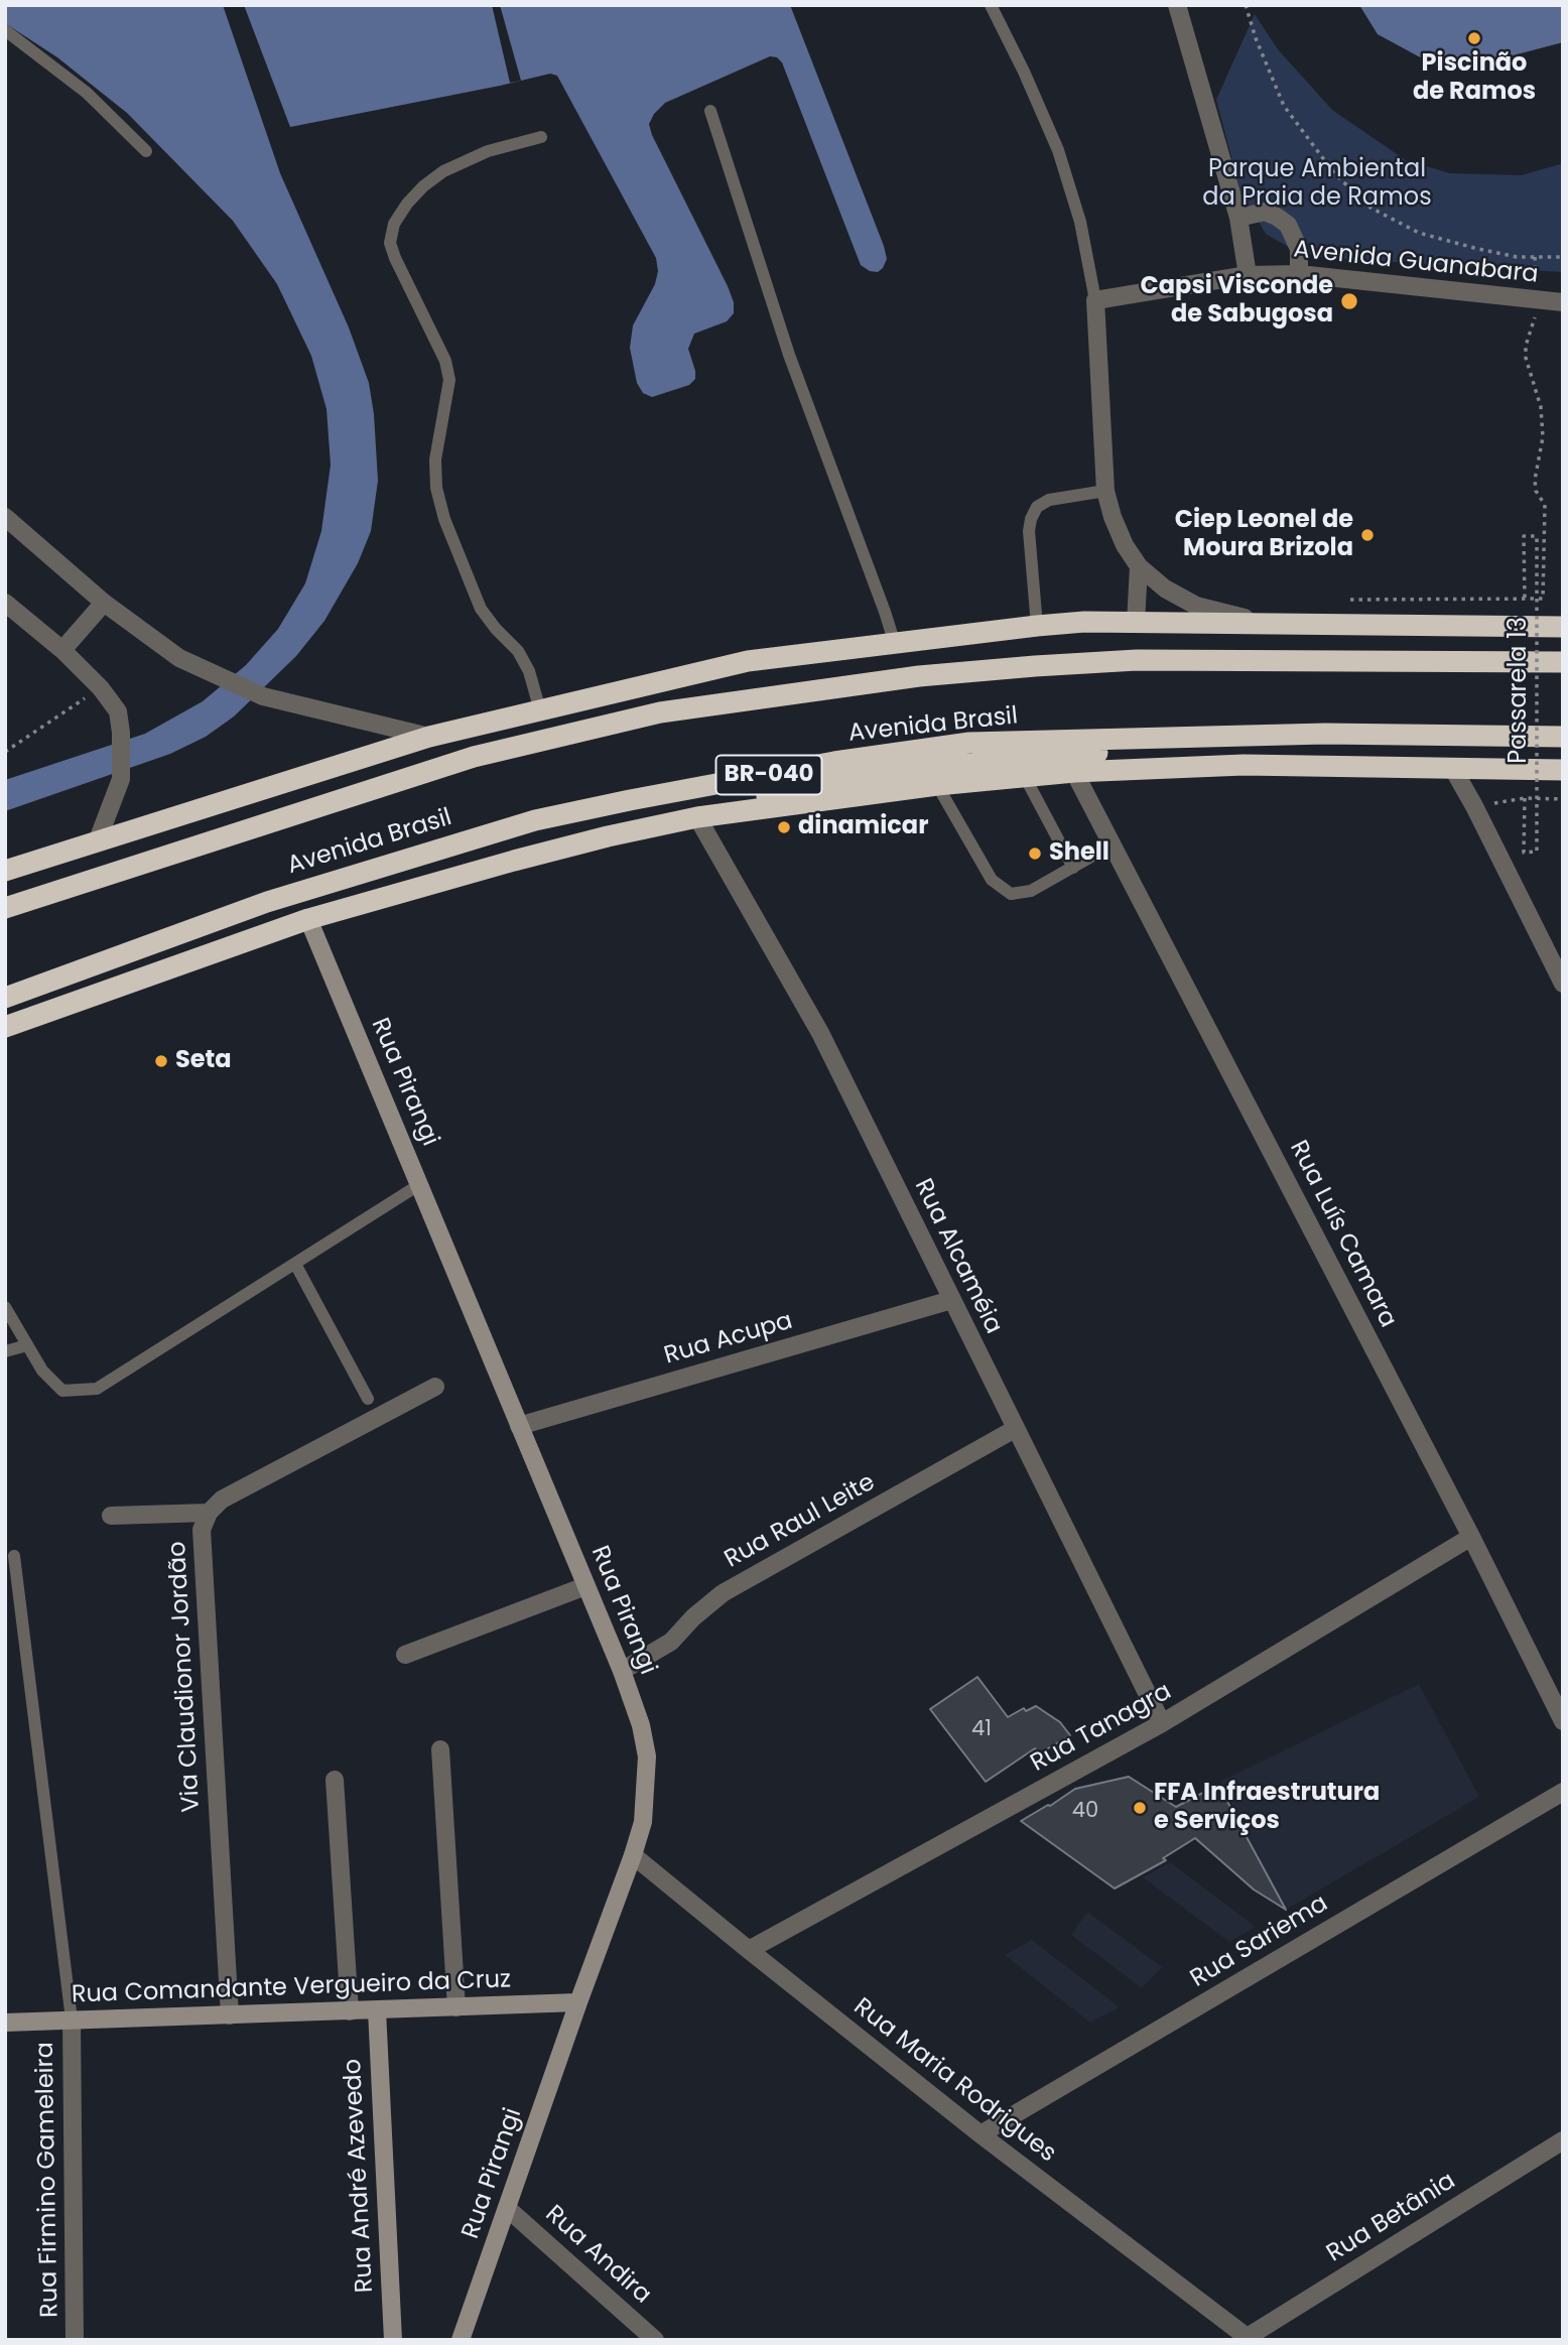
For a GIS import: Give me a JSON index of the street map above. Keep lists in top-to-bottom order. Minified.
{"streets":{"highway":["Avenida Brasil","BR-040"],"street":["Avenida Guanabara","Rua Pirangi","Rua Luís Camara","Rua Alcaméia","Rua Acupa","Rua Raul Leite","Via Claudionor Jordão","Rua Tanagra","Rua Sariema","Rua Comandante Vergueiro da Cruz","Rua Maria Rodrigues","Rua André Azevedo","Rua Firmino Gameleira","Rua Betânia","Rua Andira"],"path":["Passarela 13"]},"crossings":[["Rua Pirangi","Rua Acupa"],["Rua Pirangi","Rua Raul Leite"],["Rua Pirangi","Rua Comandante Vergueiro da Cruz"],["Rua Pirangi","Rua Maria Rodrigues"],["Rua Pirangi","Rua Andira"],["Rua Luís Camara","Rua Tanagra"],["Rua Alcaméia","Rua Acupa"],["Rua Alcaméia","Rua Raul Leite"],["Rua Alcaméia","Rua Tanagra"],["Via Claudionor Jordão","Rua Comandante Vergueiro da Cruz"],["Rua Tanagra","Rua Maria Rodrigues"],["Rua Sariema","Rua Maria Rodrigues"],["Rua Comandante Vergueiro da Cruz","Rua André Azevedo"],["Rua Comandante Vergueiro da Cruz","Rua Firmino Gameleira"],["Rua Maria Rodrigues","Rua Betânia"]],"parks":["Parque Ambiental da Praia de Ramos"],"places":["Piscinão de Ramos","Capsi Visconde de Sabugosa","Ciep Leonel de Moura Brizola","dinamicar","Shell","Seta","FFA Infraestrutura e Serviços"],"house_numbers":["41","40"]}
